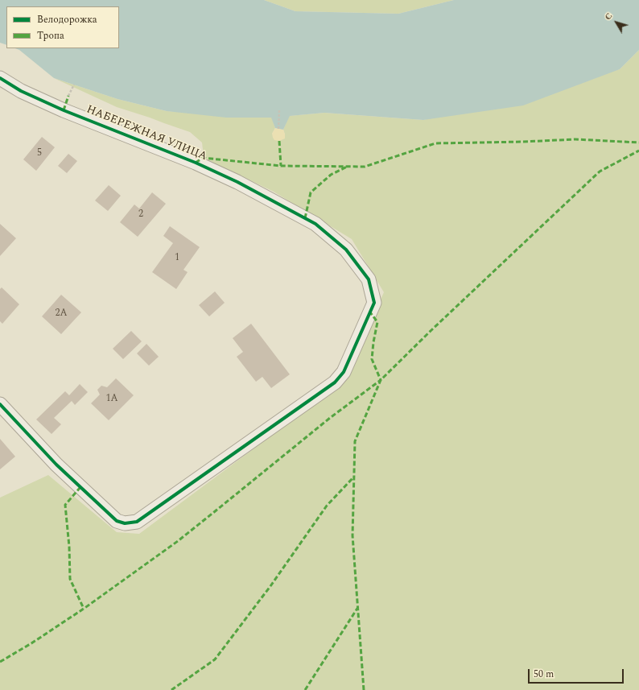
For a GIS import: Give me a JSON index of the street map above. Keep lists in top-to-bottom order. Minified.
{"streets":{"street":["НАБЕРЕЖНАЯ УЛИЦА"]},"house_numbers":["5","2","1","2А","1А"],"legend":["Велодорожка","Тропа"],"scale_bar":"50 m","north":"top left"}
